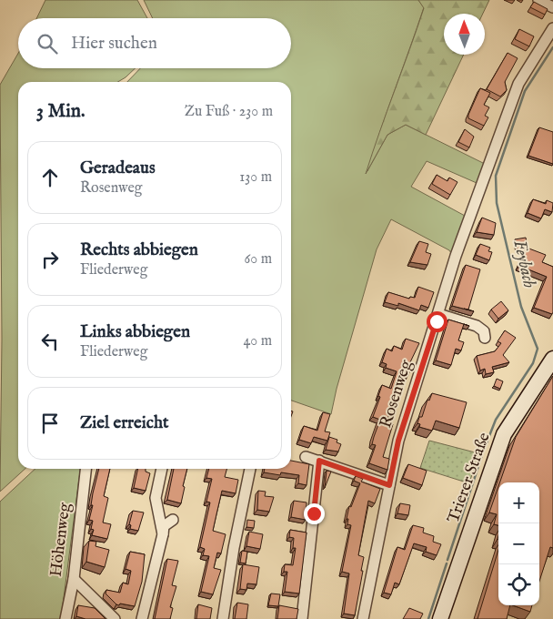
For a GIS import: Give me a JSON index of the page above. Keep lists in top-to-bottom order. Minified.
{"streets":{"main road":["Trierer Straße"],"street":["Rosenweg","Höhenweg"]},"water":["Feybach"],"north":"top","page":{"search":"Hier suchen","heading":["3 Min.","Zu Fuß · 230 m"],"list":[["Geradeaus","Rosenweg","130 m"],["Rechts abbiegen","Fliederweg","60 m"],["Links abbiegen","Fliederweg","40 m"],"Ziel erreicht"],"map_buttons":["+","−"]}}
